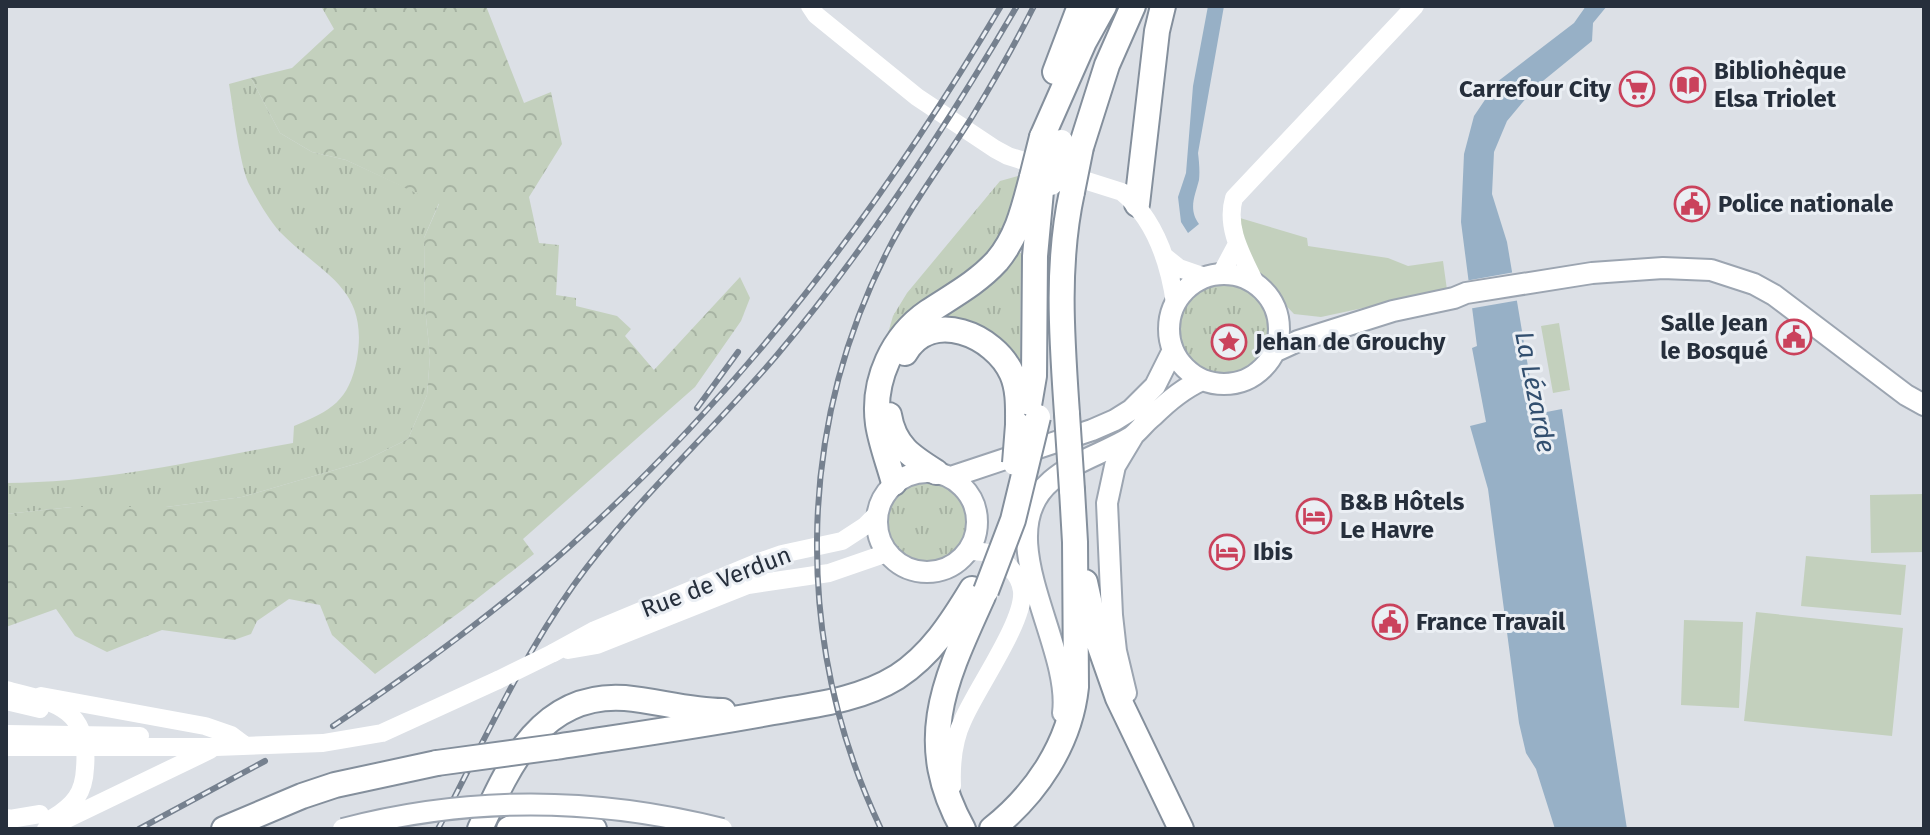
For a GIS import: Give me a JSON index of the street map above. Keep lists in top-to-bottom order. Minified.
{"streets":{"main road":["Rue de Verdun"]},"water":["La Lézarde"],"places":{"library":["Bibliohèque Elsa Triolet"],"supermarket":["Carrefour City"],"public building":["Police nationale","Salle Jean le Bosqué","France Travail"],"place":["Jehan de Grouchy"],"hotel":["B&B Hôtels Le Havre","Ibis"]}}
